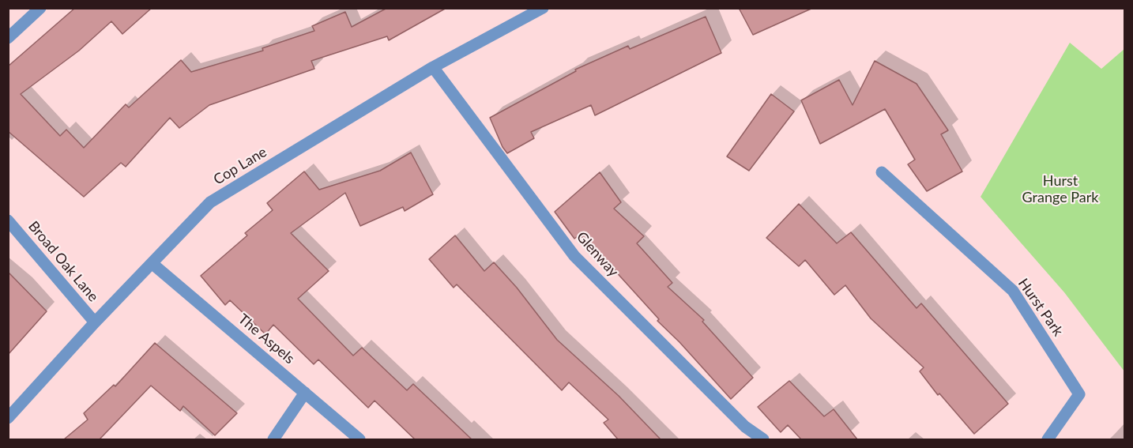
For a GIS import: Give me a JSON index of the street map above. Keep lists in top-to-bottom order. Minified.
{"streets":{"street":["Cop Lane","Glenway","Broad Oak Lane","Hurst Park","The Aspels"]},"crossings":[["Cop Lane","Glenway"],["Cop Lane","Broad Oak Lane"],["Cop Lane","The Aspels"]],"parks":["Hurst Grange Park"]}
